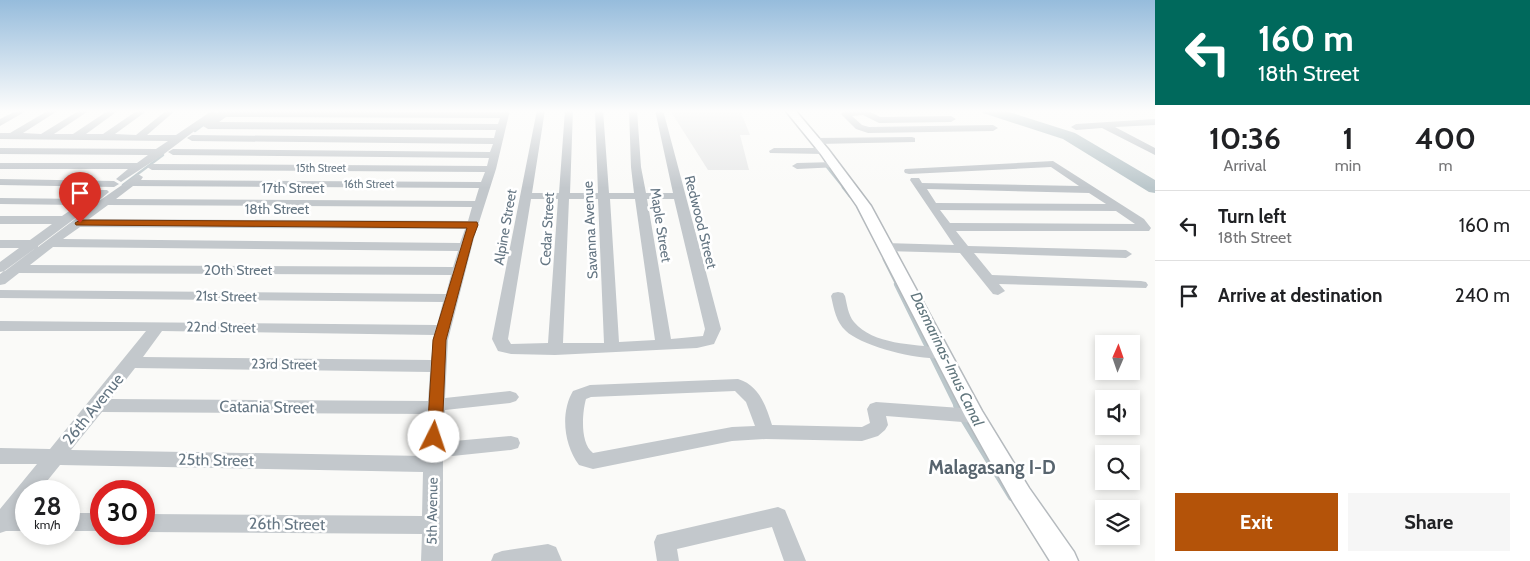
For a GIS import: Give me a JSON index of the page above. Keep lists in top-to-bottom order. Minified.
{"streets":{"street":["15th Street","16th Street","17th Street","18th Street","Redwood Street","Maple Street","Alpine Street","Cedar Street","Savanna Avenue","20th Street","21st Street","22nd Street","23rd Street","Catania Street","26th Avenue","25th Street","5th Avenue","26th Street"]},"crossings":[["15th Street","5th Avenue"],["16th Street","5th Avenue"],["17th Street","5th Avenue"],["18th Street","5th Avenue"],["Redwood Street","Maple Street"],["Alpine Street","Cedar Street"],["20th Street","5th Avenue"],["21st Street","5th Avenue"],["22nd Street","26th Avenue"],["22nd Street","5th Avenue"],["23rd Street","26th Avenue"],["23rd Street","5th Avenue"],["Catania Street","26th Avenue"],["Catania Street","5th Avenue"],["26th Avenue","25th Street"],["25th Street","5th Avenue"],["5th Avenue","26th Street"]],"districts":["Malagasang I-D"],"water":["Dasmarinas-Imus Canal"],"north":"top","page":{"turn":["160 m","18th Street"],"eta":["10:36","Arrival","1","min","400","m"],"list":[{"name":"Turn left","note":"18th Street","value":"160 m"},{"name":"Arrive at destination","value":"240 m"}],"speed":"28 km/h","limit":"30","buttons":["Exit","Share"]}}
